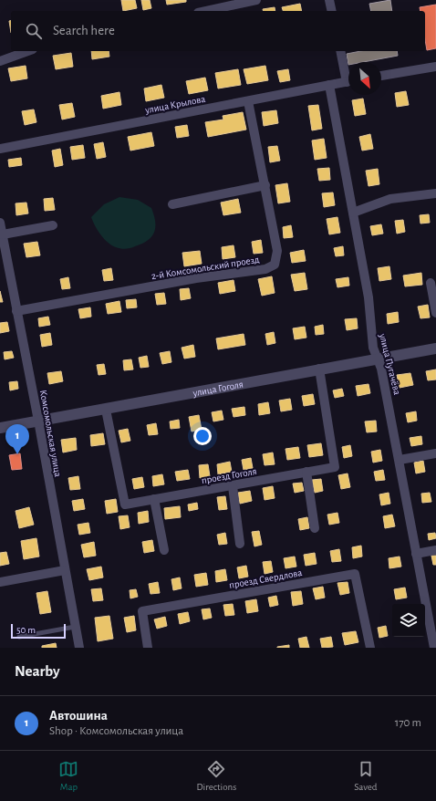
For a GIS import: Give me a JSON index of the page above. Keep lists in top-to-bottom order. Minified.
{"streets":{"street":["улица Крылова","2-й Комсомольский проезд","улица Пугачёва","улица Гоголя","Комсомольская улица","проезд Гоголя","проезд Свердлова"]},"crossings":[["улица Крылова","2-й Комсомольский проезд"],["улица Крылова","улица Пугачёва"],["2-й Комсомольский проезд","Комсомольская улица"],["улица Пугачёва","улица Гоголя"],["улица Гоголя","Комсомольская улица"],["улица Гоголя","проезд Гоголя"]],"scale_bar":"50 m","north":"bottom right","page":{"search":"Search here","pins":"1","scale":"50 m","heading":"Nearby","list":[{"mark":"1","name":"Автошина","note":"Shop · Комсомольская улица","value":"170 m"}],"nav":["Map","Directions","Saved"]}}
